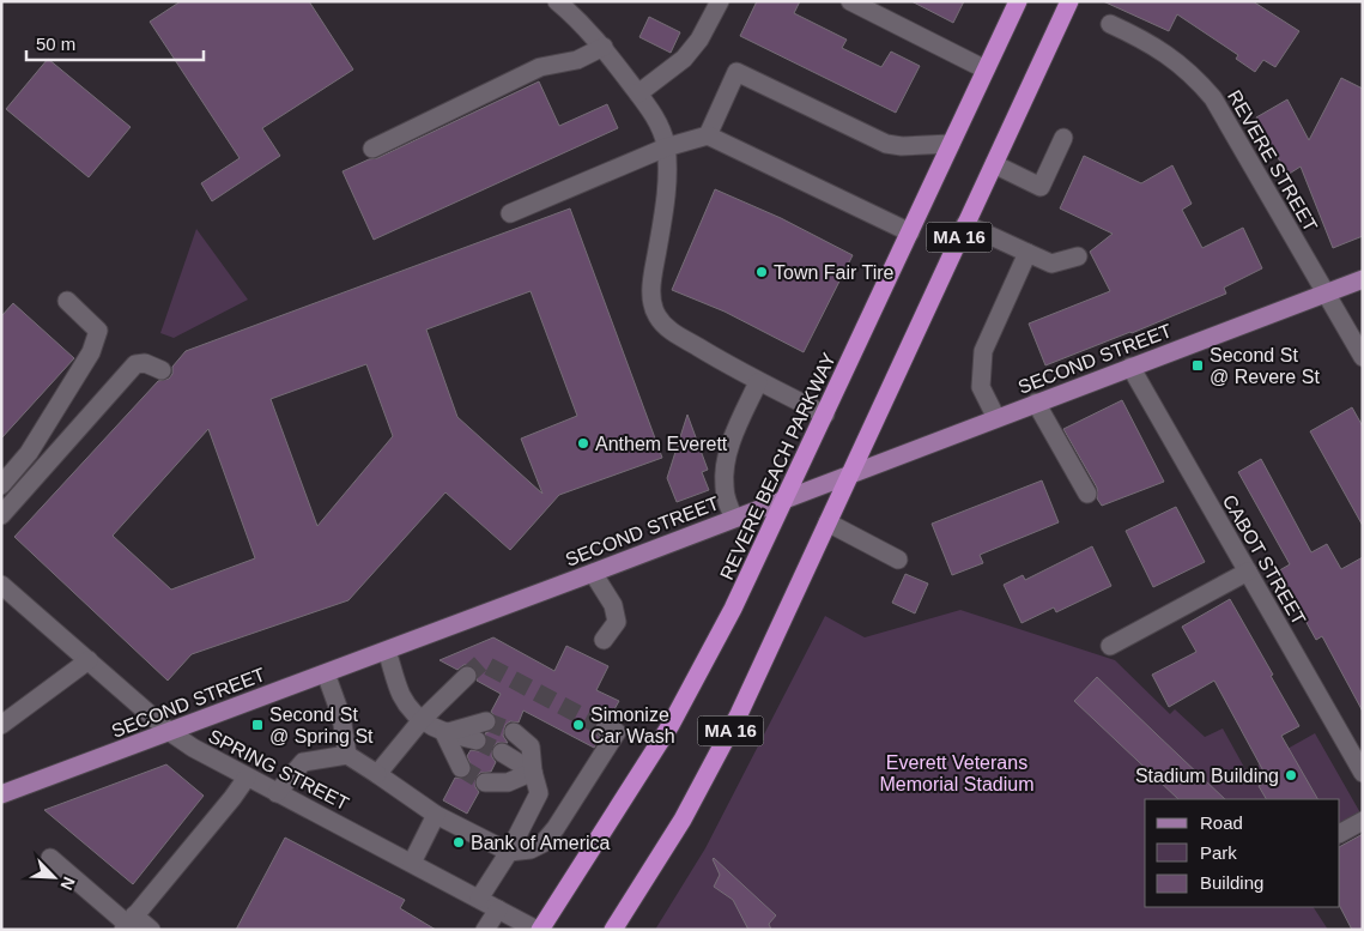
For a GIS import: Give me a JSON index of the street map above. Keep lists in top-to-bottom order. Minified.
{"streets":{"highway":["MA 16","REVERE BEACH PARKWAY"],"main road":["SECOND STREET"],"street":["REVERE STREET","CABOT STREET","SPRING STREET"]},"crossings":[["REVERE STREET","SECOND STREET"],["MA 16","SECOND STREET"],["SECOND STREET","REVERE BEACH PARKWAY"],["SECOND STREET","CABOT STREET"],["SECOND STREET","SPRING STREET"],["REVERE BEACH PARKWAY","SPRING STREET"]],"parks":["Everett Veterans Memorial Stadium"],"places":{"other":["Town Fair Tire","Anthem Everett","Simonize Car Wash","Stadium Building","Bank of America"],"transit":["Second St @ Revere St","Second St @ Spring St"]},"legend":["Road","Park","Building"],"scale_bar":"50 m","north":"bottom right"}
